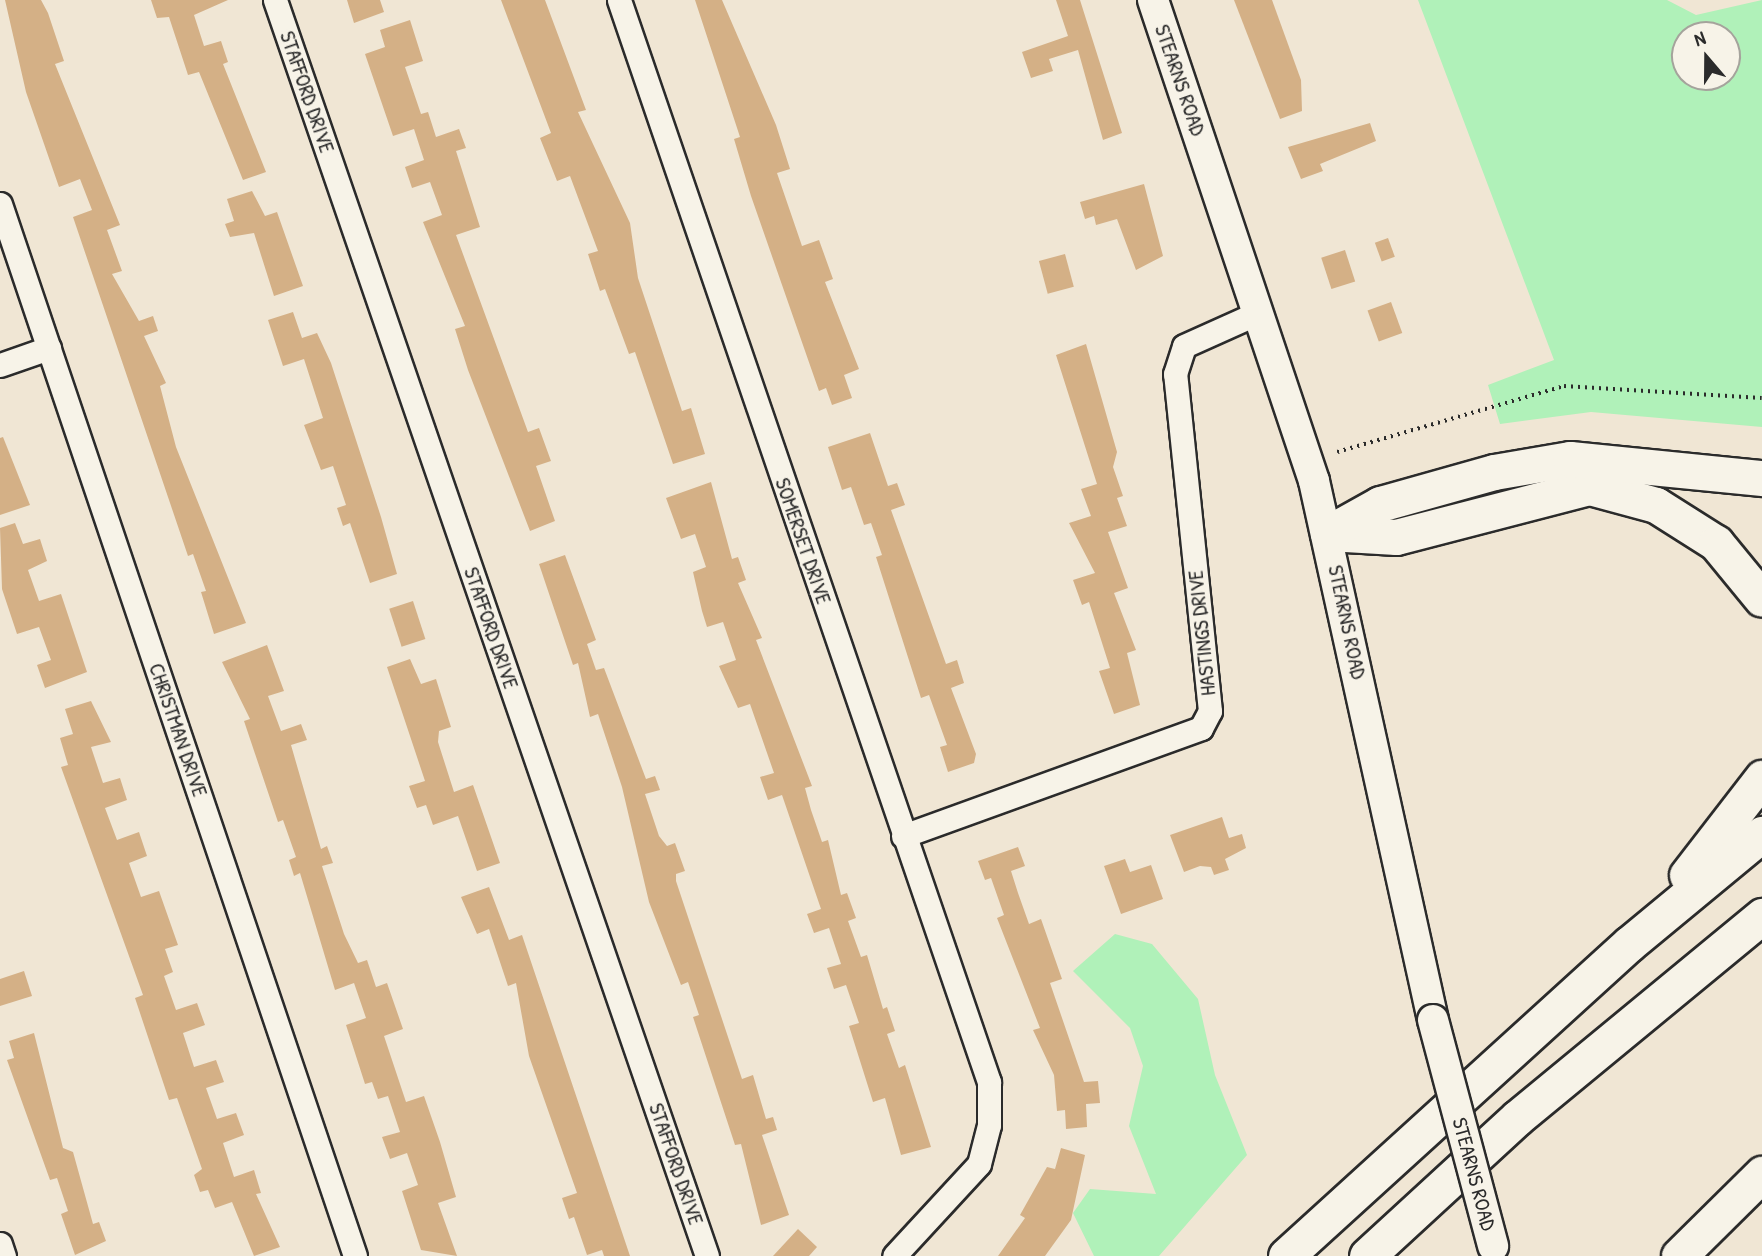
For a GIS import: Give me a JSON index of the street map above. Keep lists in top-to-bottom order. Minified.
{"streets":{"main road":["STEARNS ROAD"],"street":["STAFFORD DRIVE","SOMERSET DRIVE","HASTINGS DRIVE","CHRISTMAN DRIVE"]},"crossings":[["STEARNS ROAD","HASTINGS DRIVE"],["SOMERSET DRIVE","HASTINGS DRIVE"]],"north":"top"}
